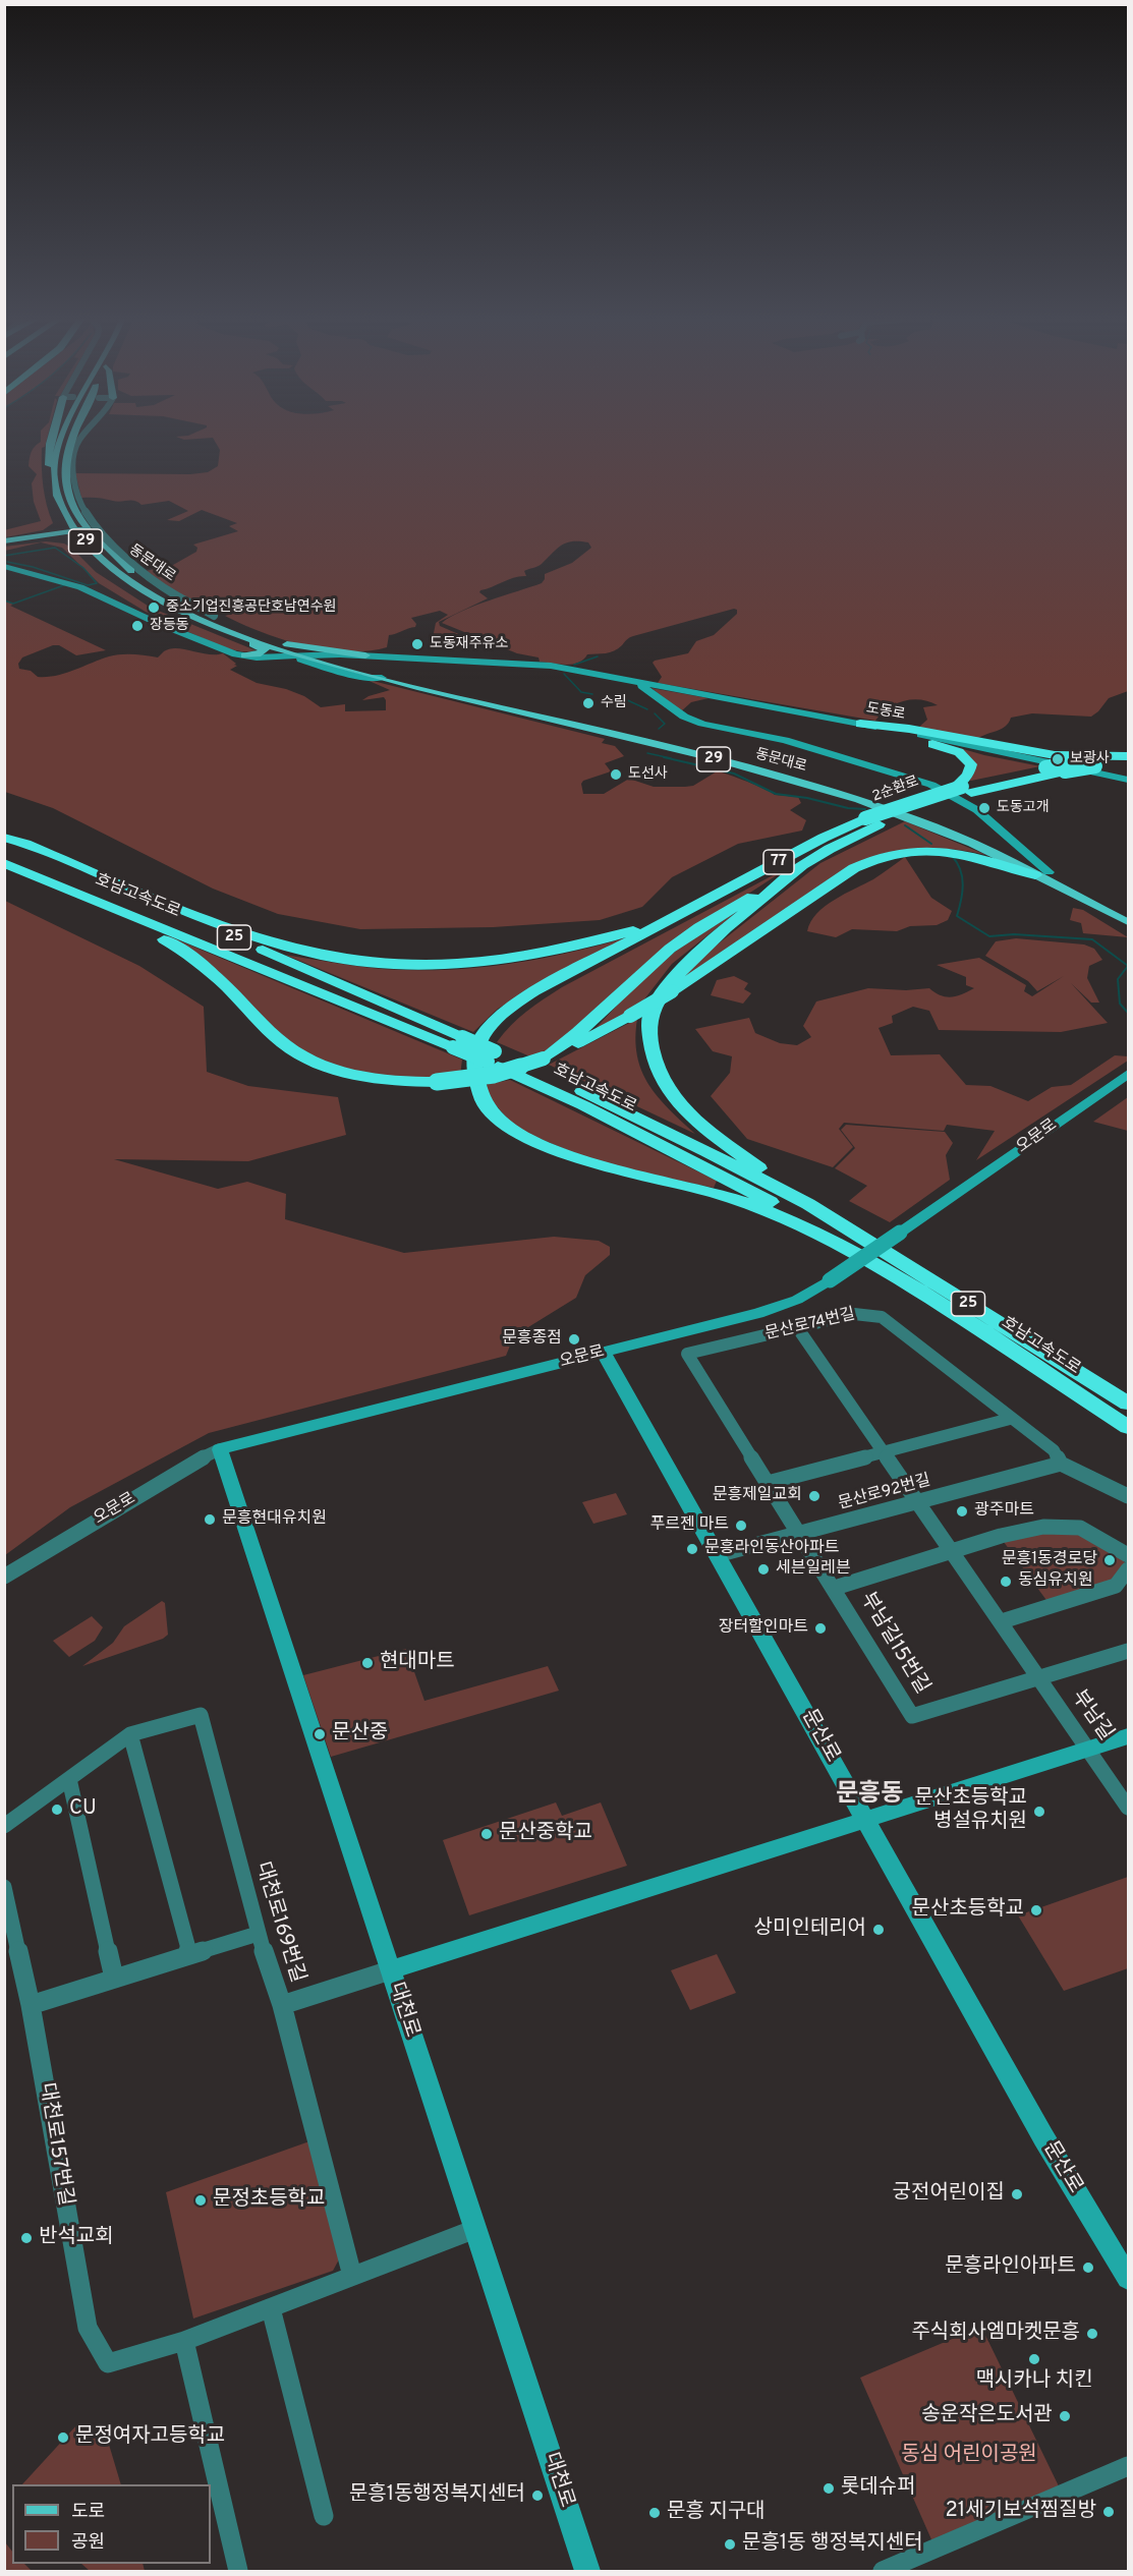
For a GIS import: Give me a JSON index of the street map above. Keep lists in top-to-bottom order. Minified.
{"streets":{"highway":["2순환로","77","호남고속도로","25"],"main road":["29","동문대로","도동로","오문로","문산로","대천로"],"street":["문산로74번길","문산로92번길","부남길15번길","부남길","대천로169번길","대천로157번길"]},"crossings":[["동문대로","도동로"],["오문로","문산로"],["오문로","대천로"],["문산로74번길","문산로92번길"],["문산로74번길","부남길15번길"],["문산로74번길","부남길"],["문산로92번길","부남길15번길"],["문산로92번길","부남길"],["문산로92번길","문산로"],["부남길15번길","부남길"],["대천로169번길","대천로"],["대천로","대천로157번길"]],"districts":["문흥동"],"parks":["동심 어린이공원"],"places":["중소기업진흥공단호남연수원","장등동","도동재주유소","수림","보광사","도선사","도동고개","문흥종점","문흥제일교회","광주마트","문흥현대유치원","푸르젠 마트","문흥라인동산아파트","문흥1동경로당","세븐일레븐","동심유치원","장터할인마트","현대마트","문산중","CU","문산초등학교 병설유치원","문산중학교","문산초등학교","상미인테리어","궁전어린이집","문정초등학교","반석교회","문흥라인아파트","주식회사엠마켓문흥","맥시카나 치킨","송운작은도서관","문정여자고등학교","롯데슈퍼","문흥1동행정복지센터","21세기보석찜질방","문흥 지구대","문흥1동 행정복지센터"],"legend":["도로","공원"]}
